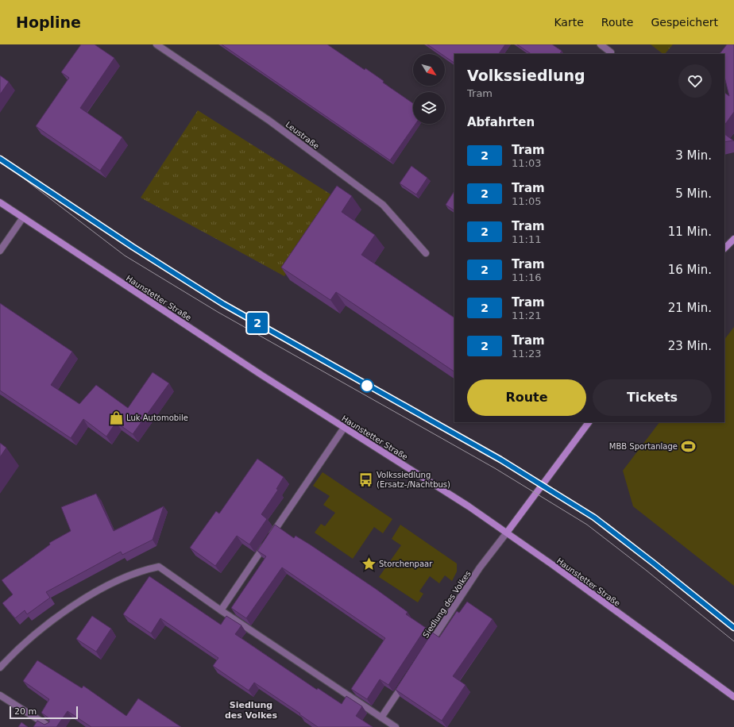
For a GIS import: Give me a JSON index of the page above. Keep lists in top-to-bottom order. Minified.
{"streets":{"main road":["Haunstetter Straße"],"street":["Leustraße","Siedlung des Volkes"]},"crossings":[["Haunstetter Straße","Siedlung des Volkes"]],"districts":["Siedlung des Volkes"],"places":{"shop":["Luk Automobile"],"sports":["MBB Sportanlage"],"bus stop":["Volkssiedlung (Ersatz-/Nachtbus)"],"place":["Storchenpaar"]},"lines":["tram line 2"],"scale_bar":"20 m","north":"bottom right","page":{"header":"Hopline","nav":["Karte","Route","Gespeichert"],"on_map":"2","heading":[["Volkssiedlung","Tram"],"Abfahrten"],"list":[{"mark":"2","name":"Tram","note":"11:03","value":"3 Min."},{"mark":"2","name":"Tram","note":"11:05","value":"5 Min."},{"mark":"2","name":"Tram","note":"11:11","value":"11 Min."},{"mark":"2","name":"Tram","note":"11:16","value":"16 Min."},{"mark":"2","name":"Tram","note":"11:21","value":"21 Min."},{"mark":"2","name":"Tram","note":"11:23","value":"23 Min."}],"buttons":["Route","Tickets"],"scale":"20 m"}}
